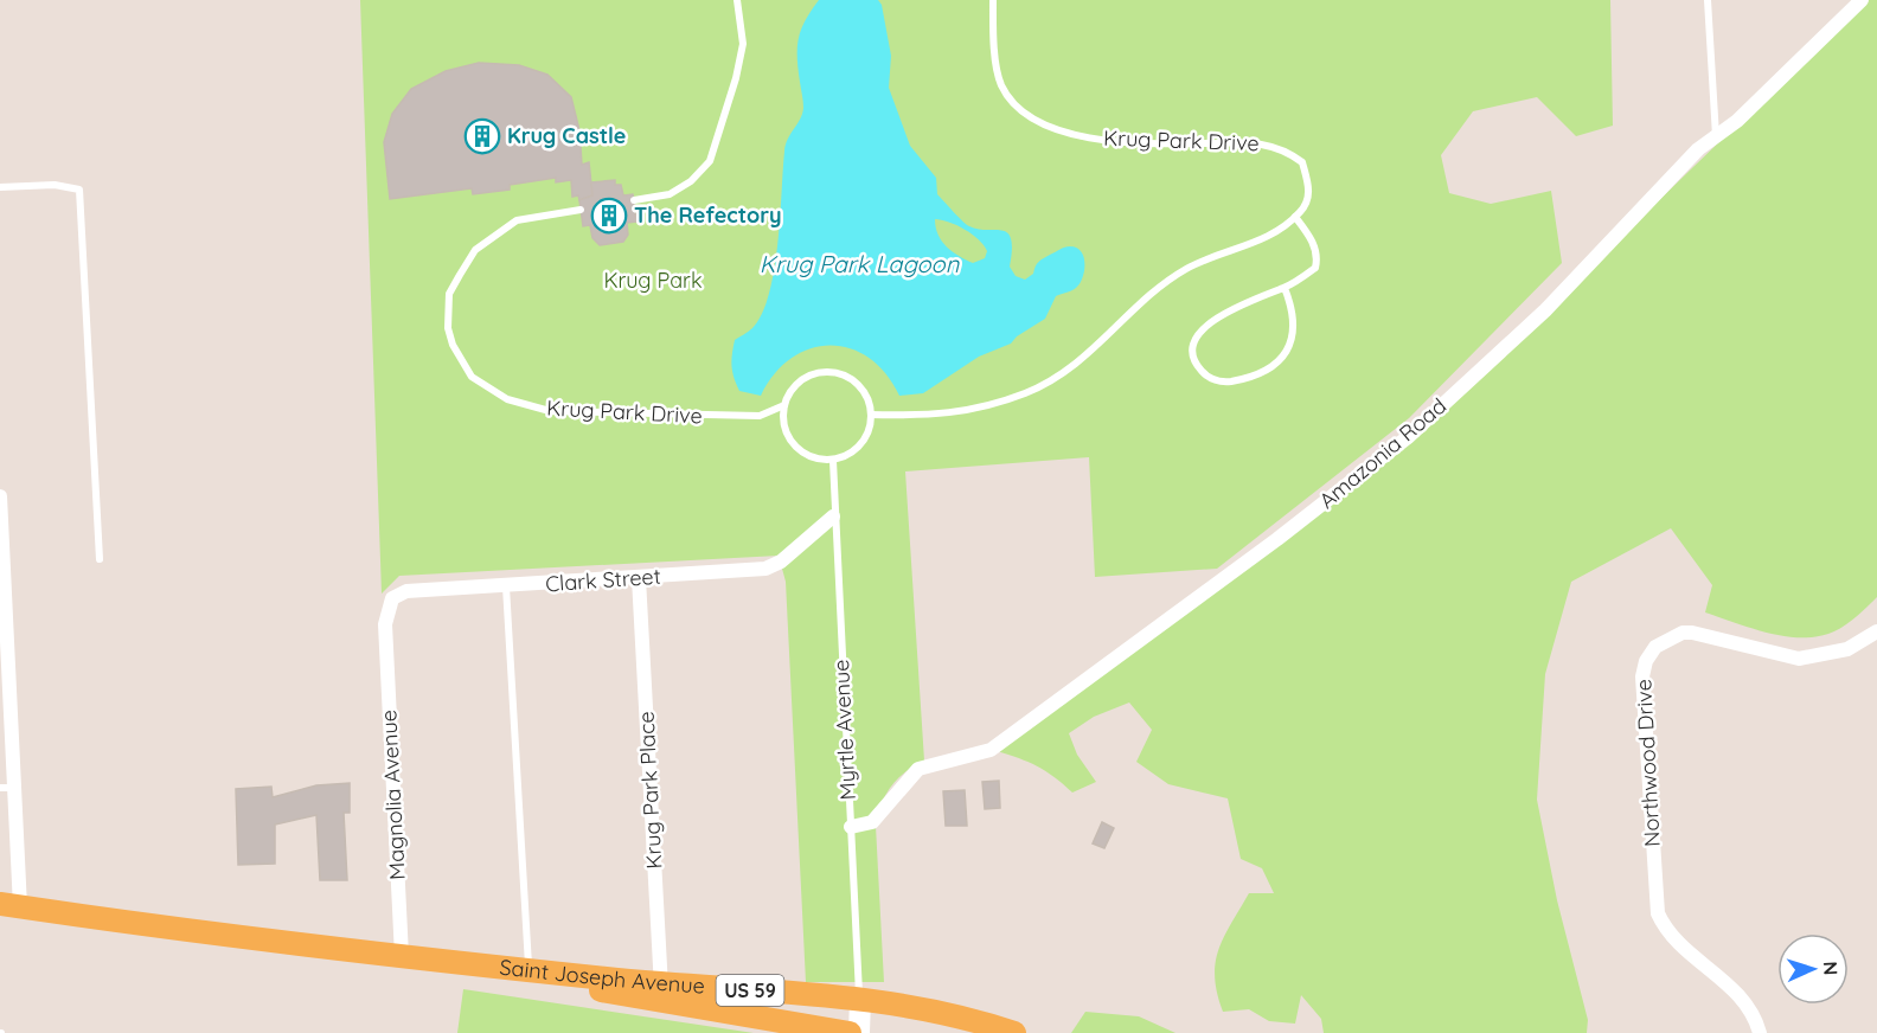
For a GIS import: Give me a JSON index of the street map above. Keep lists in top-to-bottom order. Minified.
{"streets":{"main road":["Saint Joseph Avenue","US 59"],"street":["Amazonia Road","Clark Street","Northwood Drive","Krug Park Place","Magnolia Avenue"],"lane":["Krug Park Drive","Myrtle Avenue"]},"crossings":[["Krug Park Drive","Myrtle Avenue"],["Amazonia Road","Myrtle Avenue"],["Clark Street","Myrtle Avenue"],["Clark Street","Krug Park Place"],["Clark Street","Magnolia Avenue"],["Myrtle Avenue","Saint Joseph Avenue"],["Krug Park Place","Saint Joseph Avenue"],["Magnolia Avenue","Saint Joseph Avenue"]],"water":["Krug Park Lagoon"],"parks":["Krug Park"],"places":{"building":["Krug Castle","The Refectory"]},"north":"right"}
